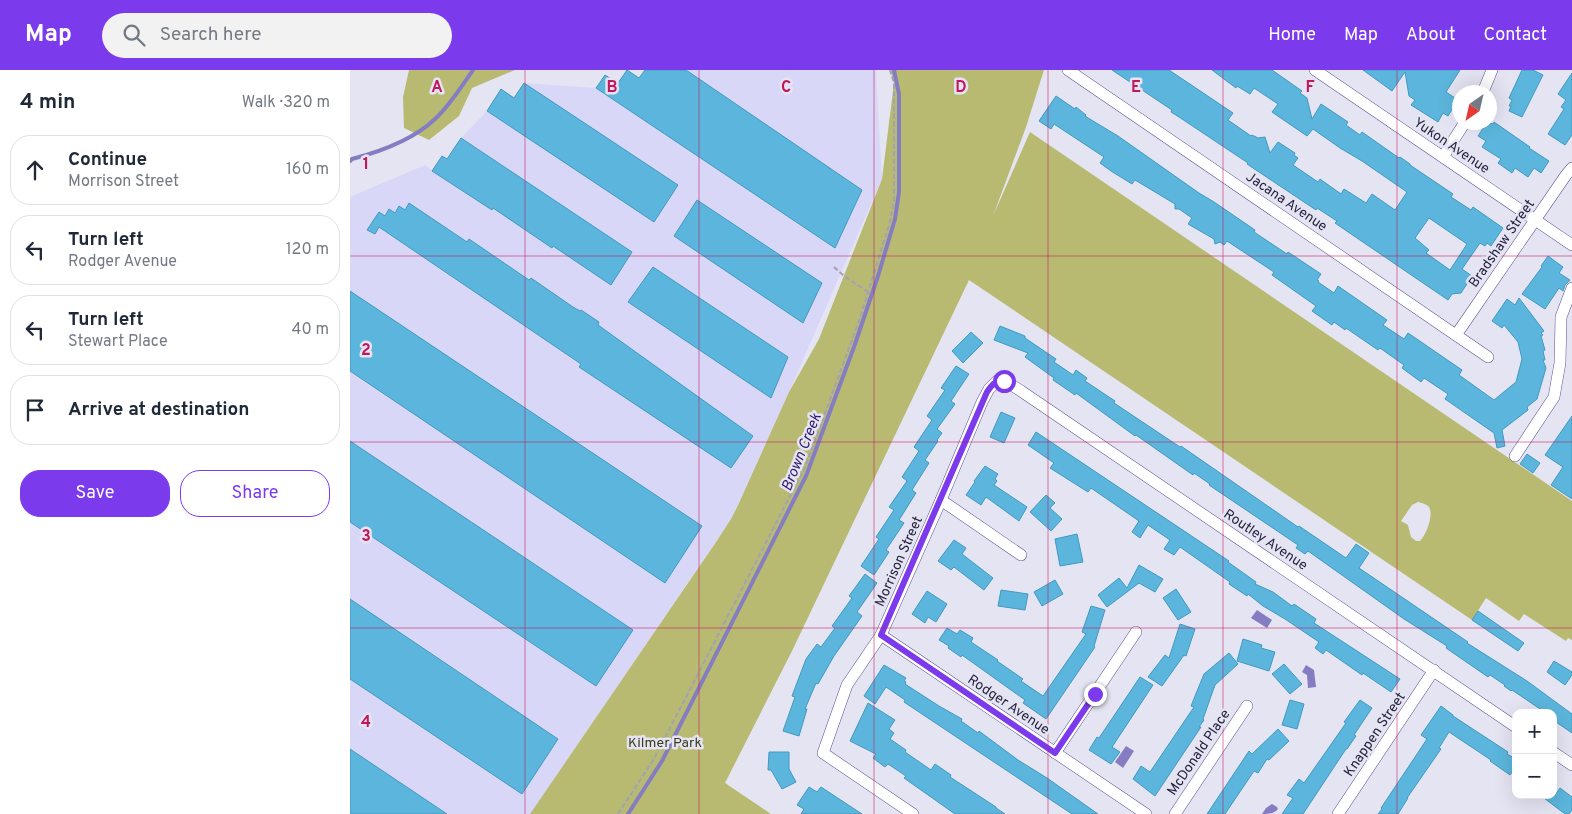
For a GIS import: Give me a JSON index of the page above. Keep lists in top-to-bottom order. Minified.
{"streets":{"street":["Yukon Avenue","Jacana Avenue","Bradshaw Street","Routley Avenue","Morrison Street","Rodger Avenue","Knappen Street","McDonald Place"]},"crossings":[["Yukon Avenue","Bradshaw Street"],["Jacana Avenue","Bradshaw Street"],["Routley Avenue","Morrison Street"],["Routley Avenue","Knappen Street"],["Morrison Street","Rodger Avenue"]],"water":["Brown Creek"],"parks":["Kilmer Park"],"north":"bottom left","page":{"header":"Map","search":"Search here","nav":["Home","Map","About","Contact"],"heading":["4 min","Walk · 320 m"],"list":[["Continue","Morrison Street","160 m"],["Turn left","Rodger Avenue","120 m"],["Turn left","Stewart Place","40 m"],"Arrive at destination"],"buttons":["Save","Share"],"map_buttons":["+","−"]},"grid":{"columns":["A","B","C","D","E","F"],"rows":["1","2","3","4"]}}
